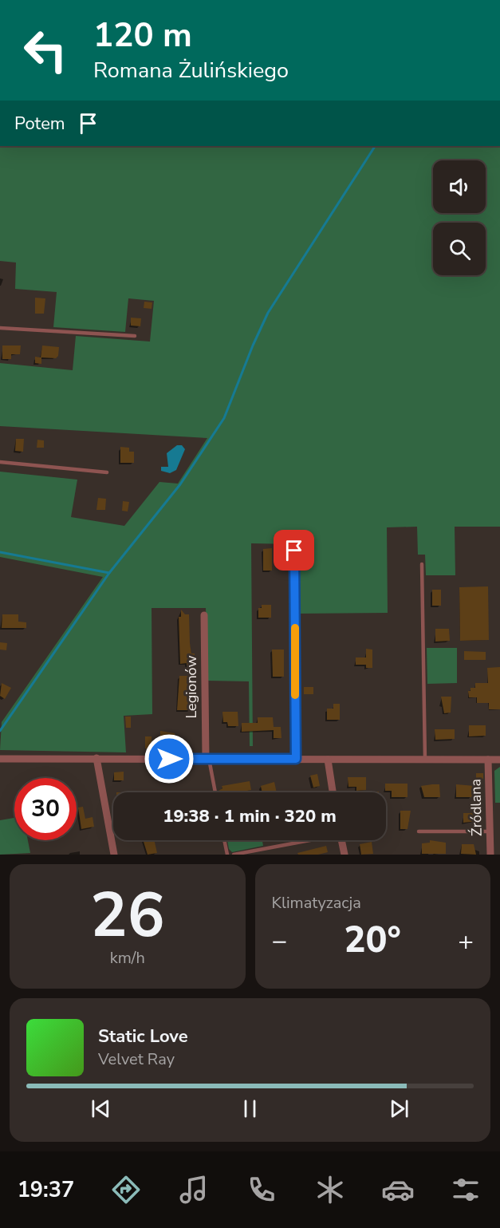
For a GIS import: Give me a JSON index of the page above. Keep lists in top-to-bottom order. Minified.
{"streets":{"street":["Legionów","Źródlana"]},"page":{"turn":["120 m","Romana Żulińskiego"],"then":"Potem","limit":"30","trip":"19:38 · 1 min · 320 m","tile":[["26","km/h"],"Klimatyzacja"],"heat":["−","20°","+"],"song":["Static Love","Velvet Ray"],"tabs":"19:37"}}
